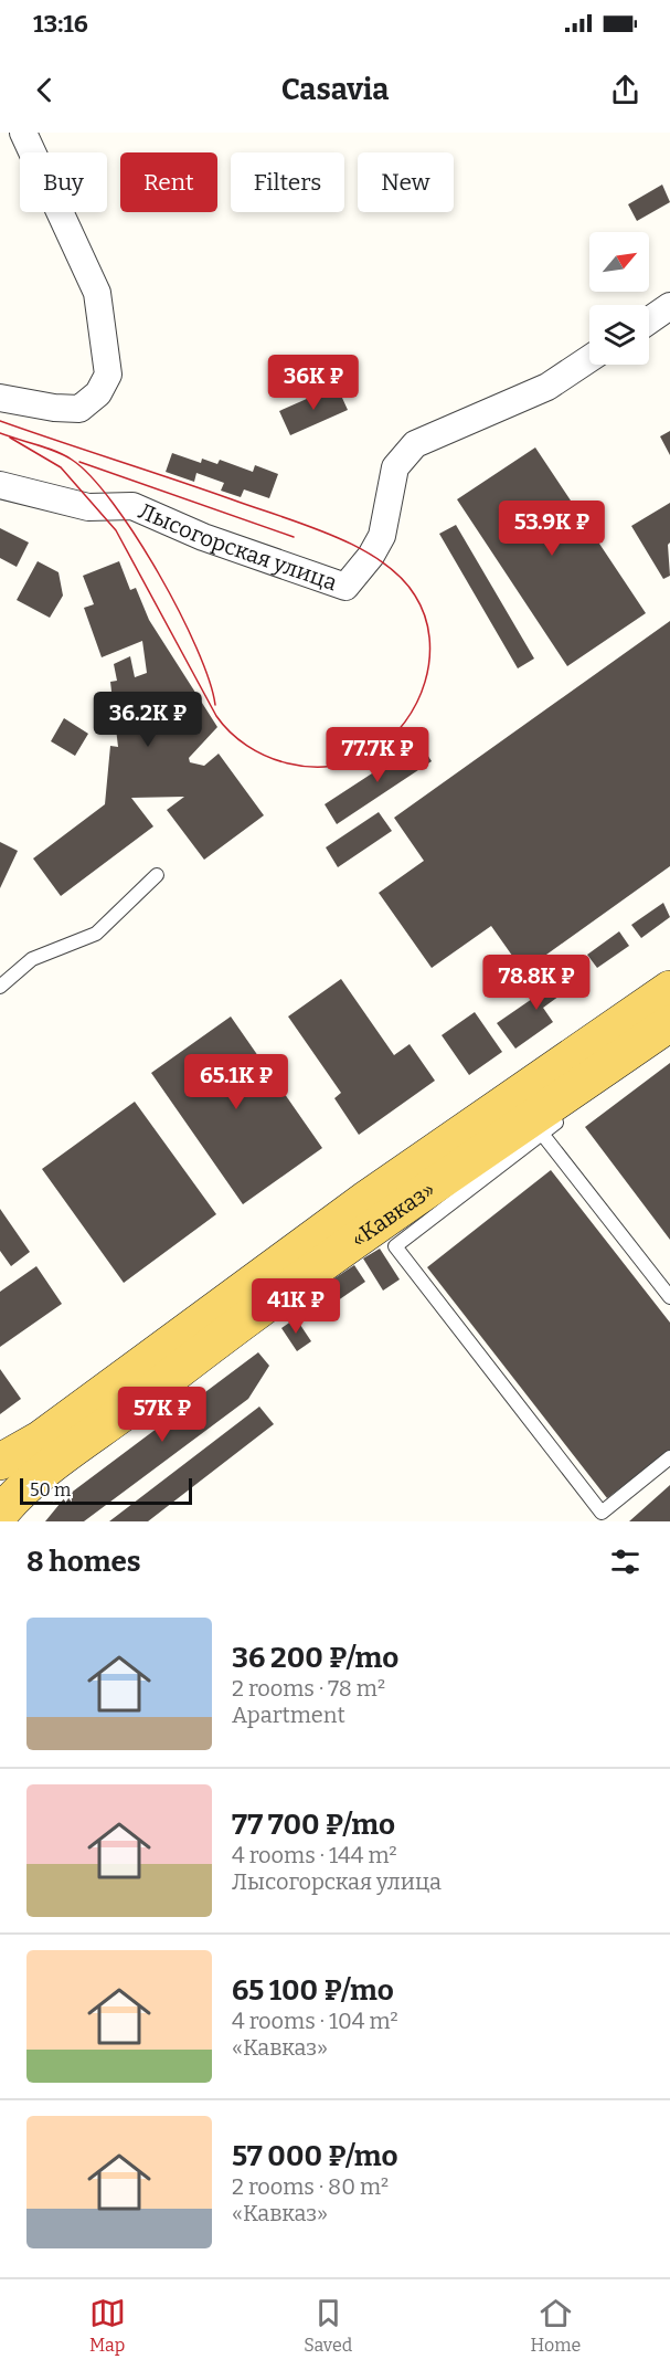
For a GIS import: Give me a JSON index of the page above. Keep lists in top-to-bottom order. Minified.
{"streets":{"main road":["«Кавказ»"],"street":["Лысогорская улица"]},"scale_bar":"50 m","north":"top right","page":{"status":"13:16","header":"Casavia","chip":["Buy","Rent","Filters","New"],"price":["36K ₽","53.9K ₽","36.2K ₽","77.7K ₽","78.8K ₽","65.1K ₽","41K ₽","57K ₽"],"scale":"50 m","heading":"8 homes","list":[{"name":"36 200 ₽/mo","note":"2 rooms · 78 m² · Apartment"},{"name":"77 700 ₽/mo","note":"4 rooms · 144 m² · Лысогорская улица"},{"name":"65 100 ₽/mo","note":"4 rooms · 104 m² · «Кавказ»"},{"name":"57 000 ₽/mo","note":"2 rooms · 80 m² · «Кавказ»"}],"tabs":["Map","Saved","Home"]}}
